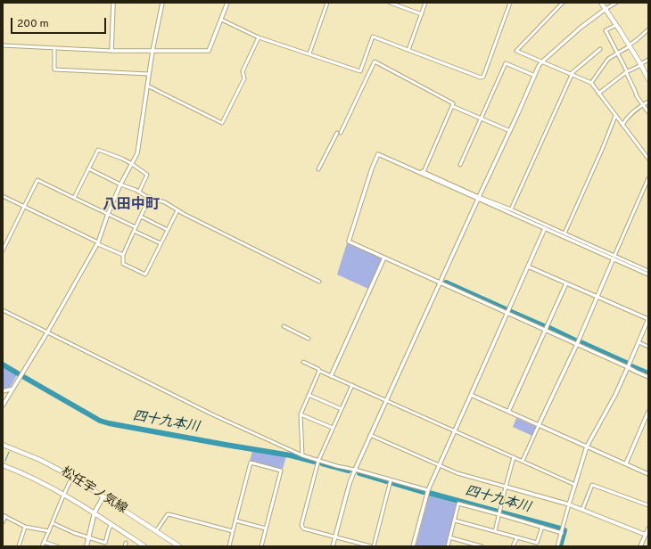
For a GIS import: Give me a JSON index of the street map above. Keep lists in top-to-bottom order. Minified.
{"streets":{"main road":["松任宇ノ気線"]},"districts":["八田中町"],"water":["四十九本川"],"scale_bar":"200 m"}
